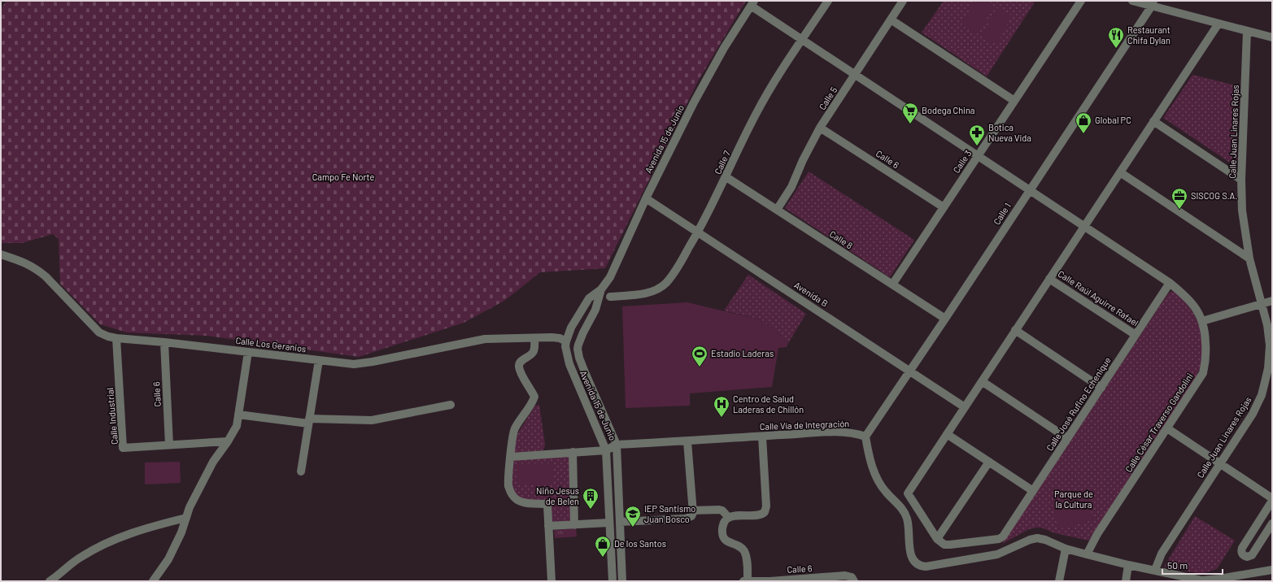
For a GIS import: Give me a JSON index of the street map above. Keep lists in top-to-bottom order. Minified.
{"streets":{"street":["Calle 5","Calle Juan Linares Rojas","Avenida 15 de Junio","Calle 6","Calle 3","Calle 7","Calle 1","Calle 8","Avenida B","Calle Raúl Aguirre Rafael","Calle Los Geranios","Calle José Rufino Echenique","Calle Industrial","Calle César Traverso Gandolini","Calle Vía de Integración"]},"crossings":[["Calle 5","Calle 6"],["Calle 5","Calle 8"],["Calle 5","Calle César Traverso Gandolini"],["Avenida 15 de Junio","Avenida B"],["Avenida 15 de Junio","Calle Los Geranios"],["Avenida 15 de Junio","Calle César Traverso Gandolini"],["Avenida 15 de Junio","Calle Vía de Integración"],["Calle 6","Calle 3"],["Calle 6","Calle Los Geranios"],["Calle 6","Calle Industrial"],["Calle 3","Calle 8"],["Calle 3","Calle César Traverso Gandolini"],["Calle 7","Calle 8"],["Calle 7","Avenida B"],["Calle 7","Calle César Traverso Gandolini"],["Calle 1","Calle 8"],["Calle 1","Avenida B"],["Calle 1","Calle César Traverso Gandolini"],["Calle 1","Calle Vía de Integración"],["Calle Raúl Aguirre Rafael","Calle José Rufino Echenique"],["Calle Los Geranios","Calle Industrial"],["Calle José Rufino Echenique","Calle César Traverso Gandolini"]],"parks":["Campo Fe Norte","Parque de la Cultura"],"places":{"restaurant":["Restaurant Chifa Dylan"],"supermarket":["Bodega China"],"shop":["Global PC","De los Santos"],"pharmacy":["Botica Nueva Vida"],"office":["SISCOG S.A."],"sports":["Estadio Laderas"],"hospital":["Centro de Salud Laderas de Chillón"],"building":["Niño Jesus de Belen"],"school or university":["IEP Santismo Juan Bosco"]},"scale_bar":"50 m"}
